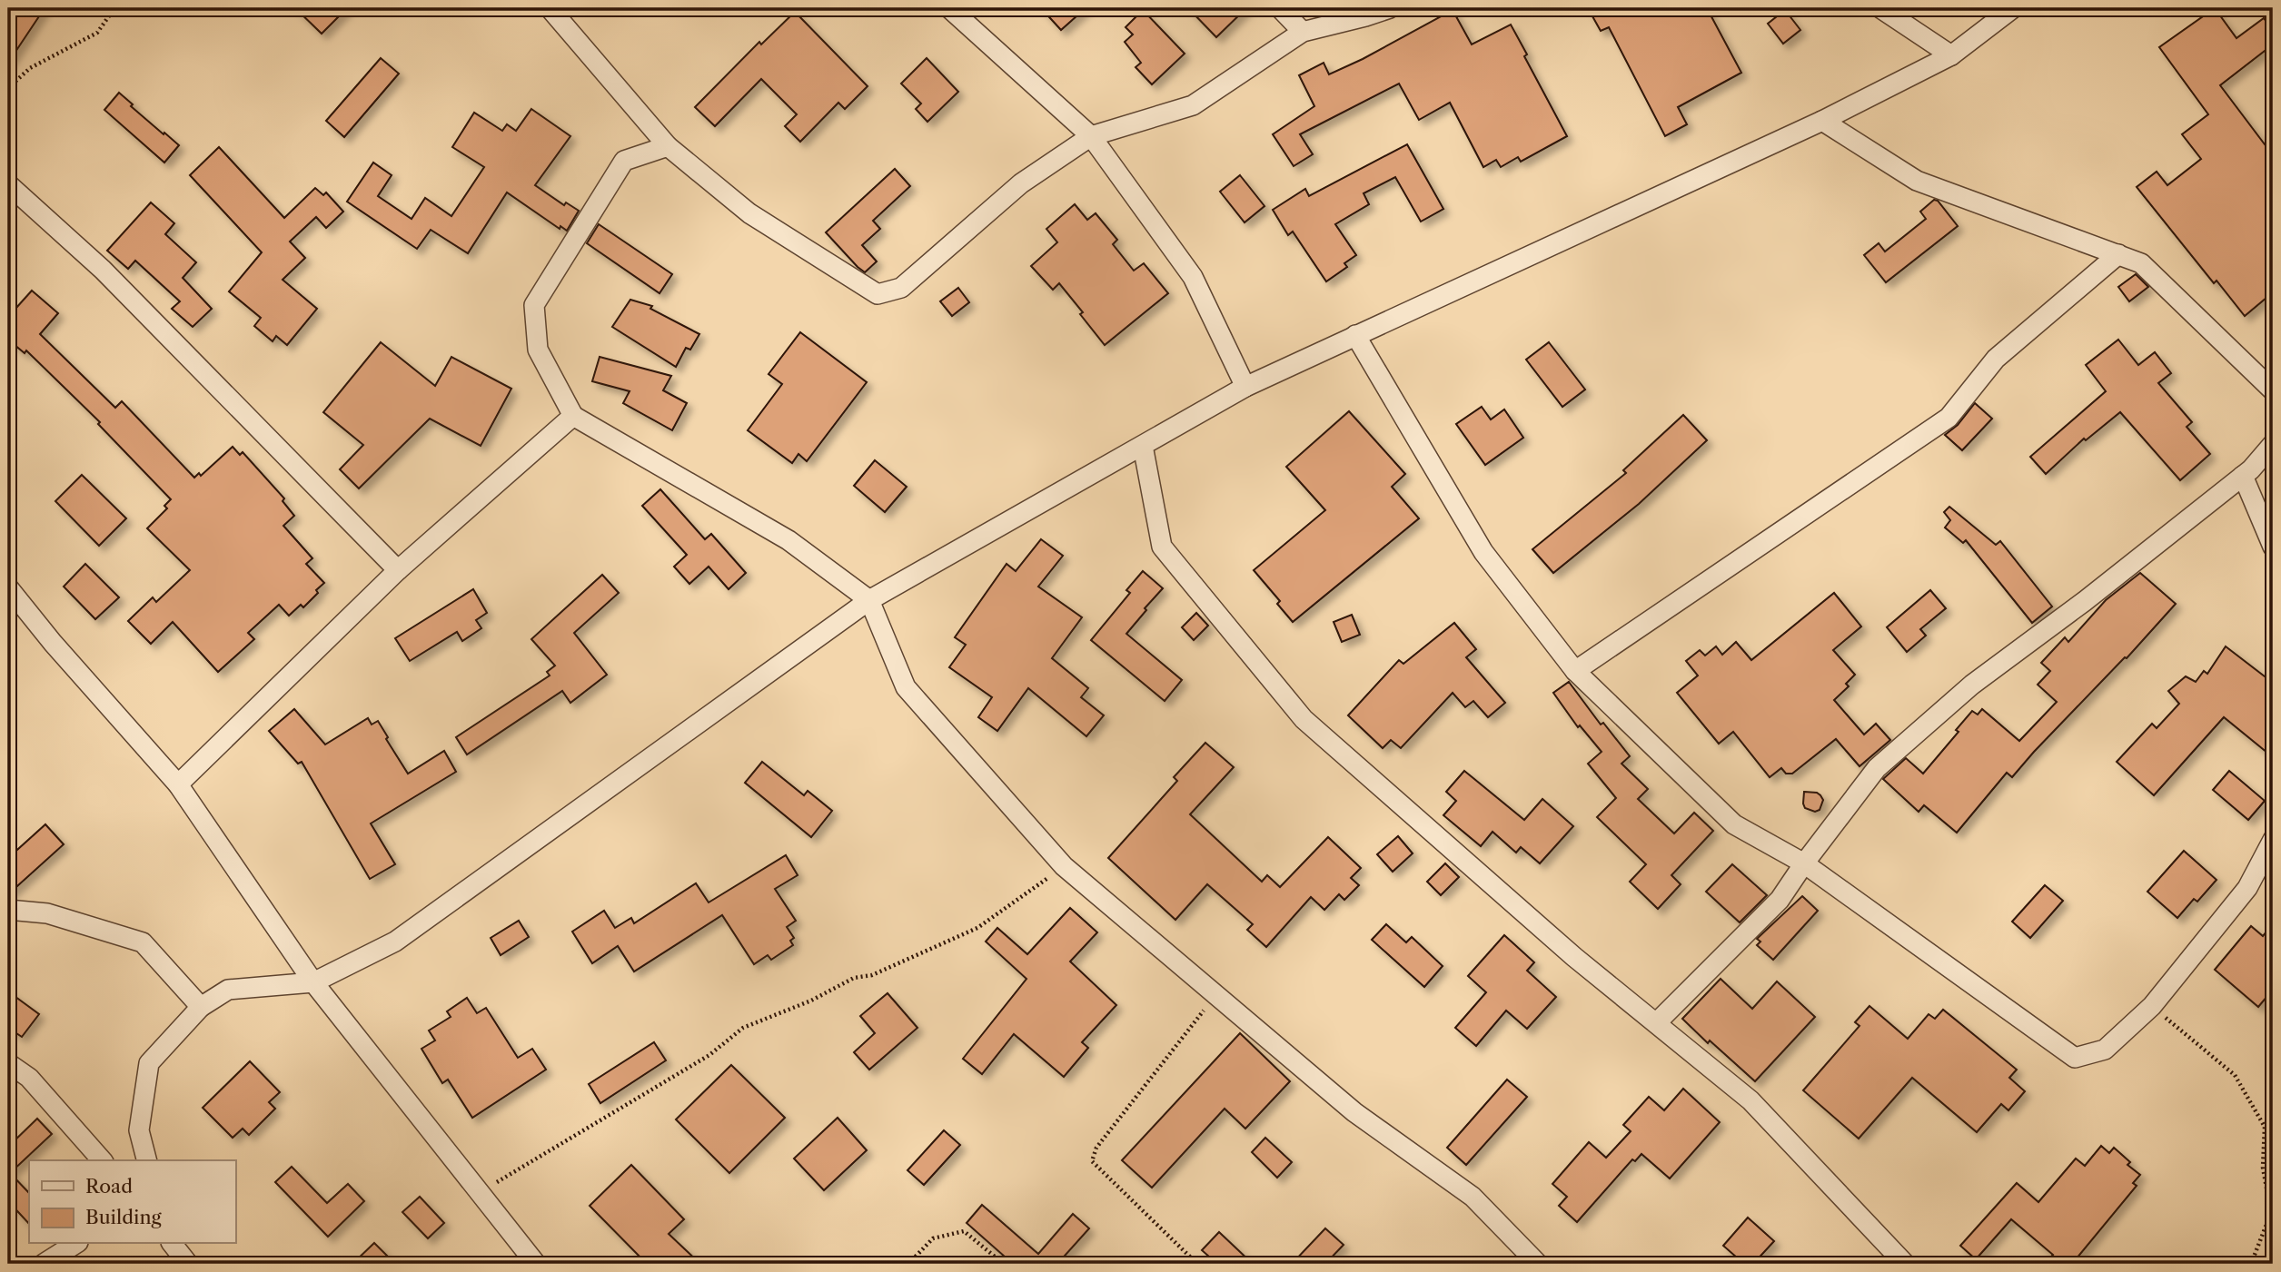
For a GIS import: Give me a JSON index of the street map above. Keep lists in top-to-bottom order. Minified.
{"legend":["Road","Building"]}
